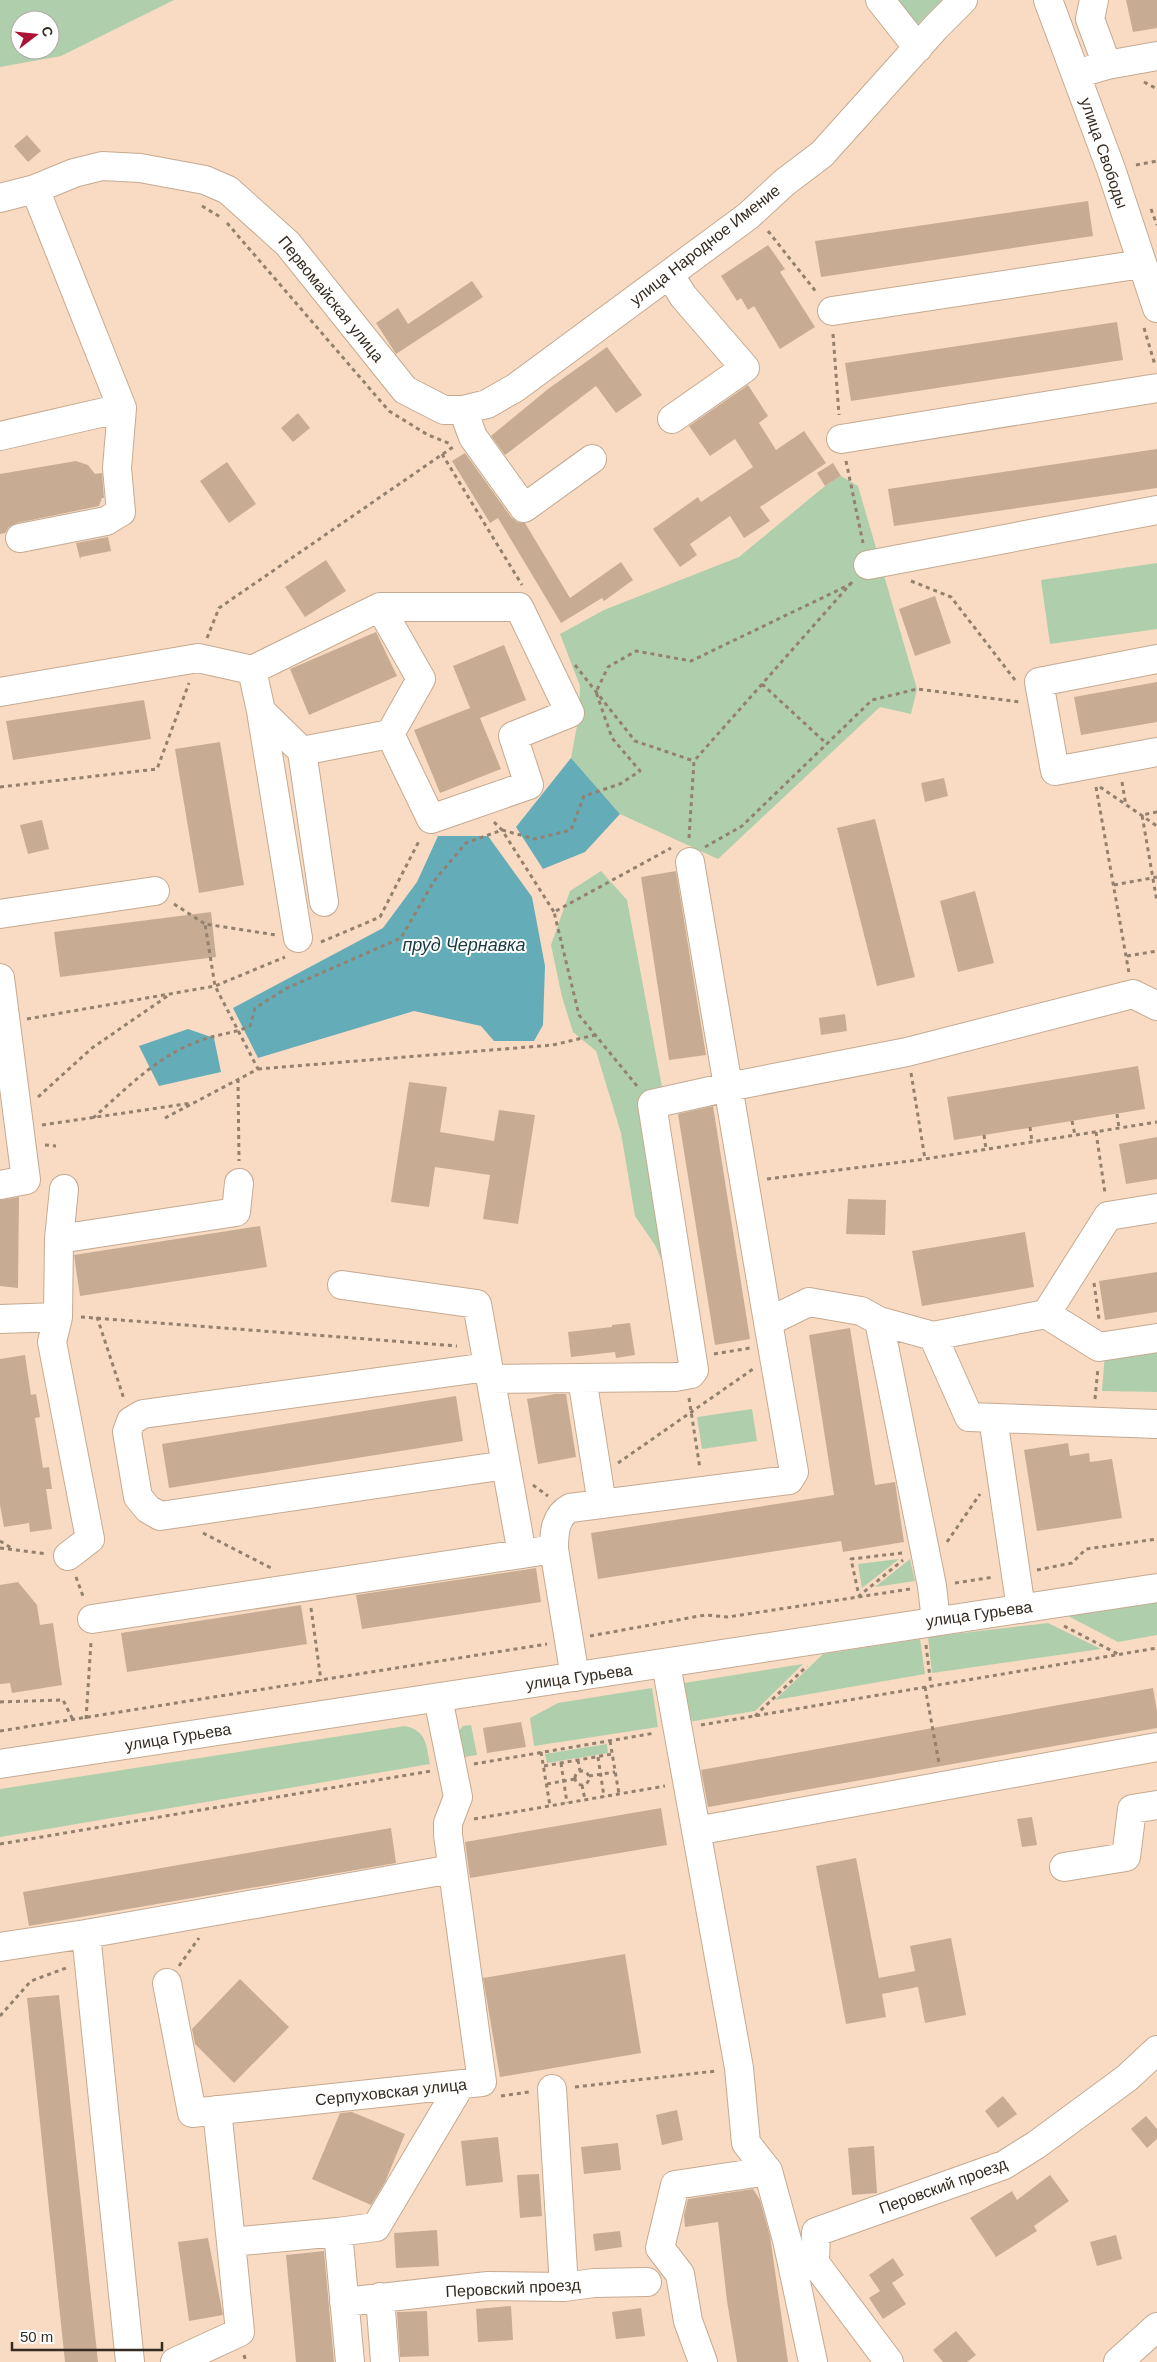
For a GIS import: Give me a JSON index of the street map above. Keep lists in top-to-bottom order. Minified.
{"streets":{"street":["улица Свободы","улица Народное Имение","Первомайская улица","улица Гурьева","Серпуховская улица","Перовский проезд"]},"crossings":[["улица Народное Имение","Первомайская улица"],["улица Гурьева","Серпуховская улица"]],"water":["пруд Чернавка"],"scale_bar":"50 m","north":"right"}
